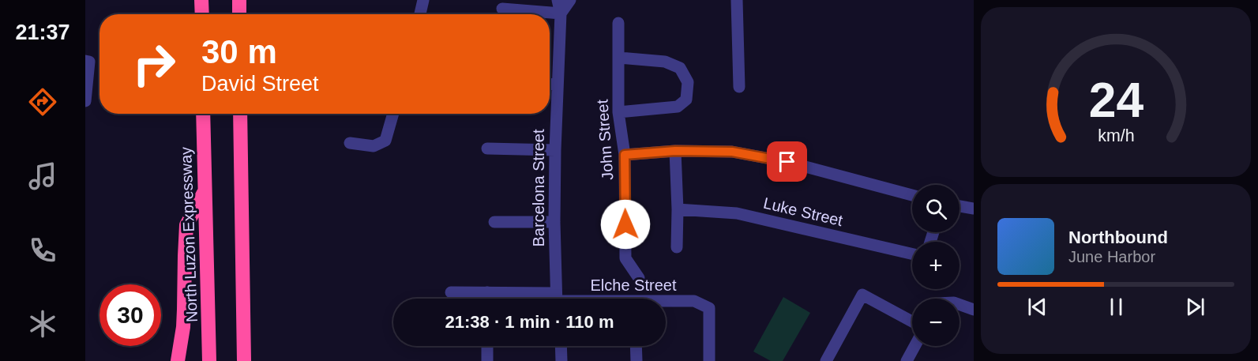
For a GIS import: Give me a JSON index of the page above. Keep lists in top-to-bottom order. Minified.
{"streets":{"highway":["North Luzon Expressway"],"street":["John Street","Barcelona Street","Luke Street","Elche Street"]},"page":{"tabs":"21:37","turn":["30 m","David Street"],"map_buttons":["+","−"],"song":["Northbound","June Harbor"],"limit":"30","trip":"21:38 · 1 min · 110 m","gauge":["24","km/h"]}}
